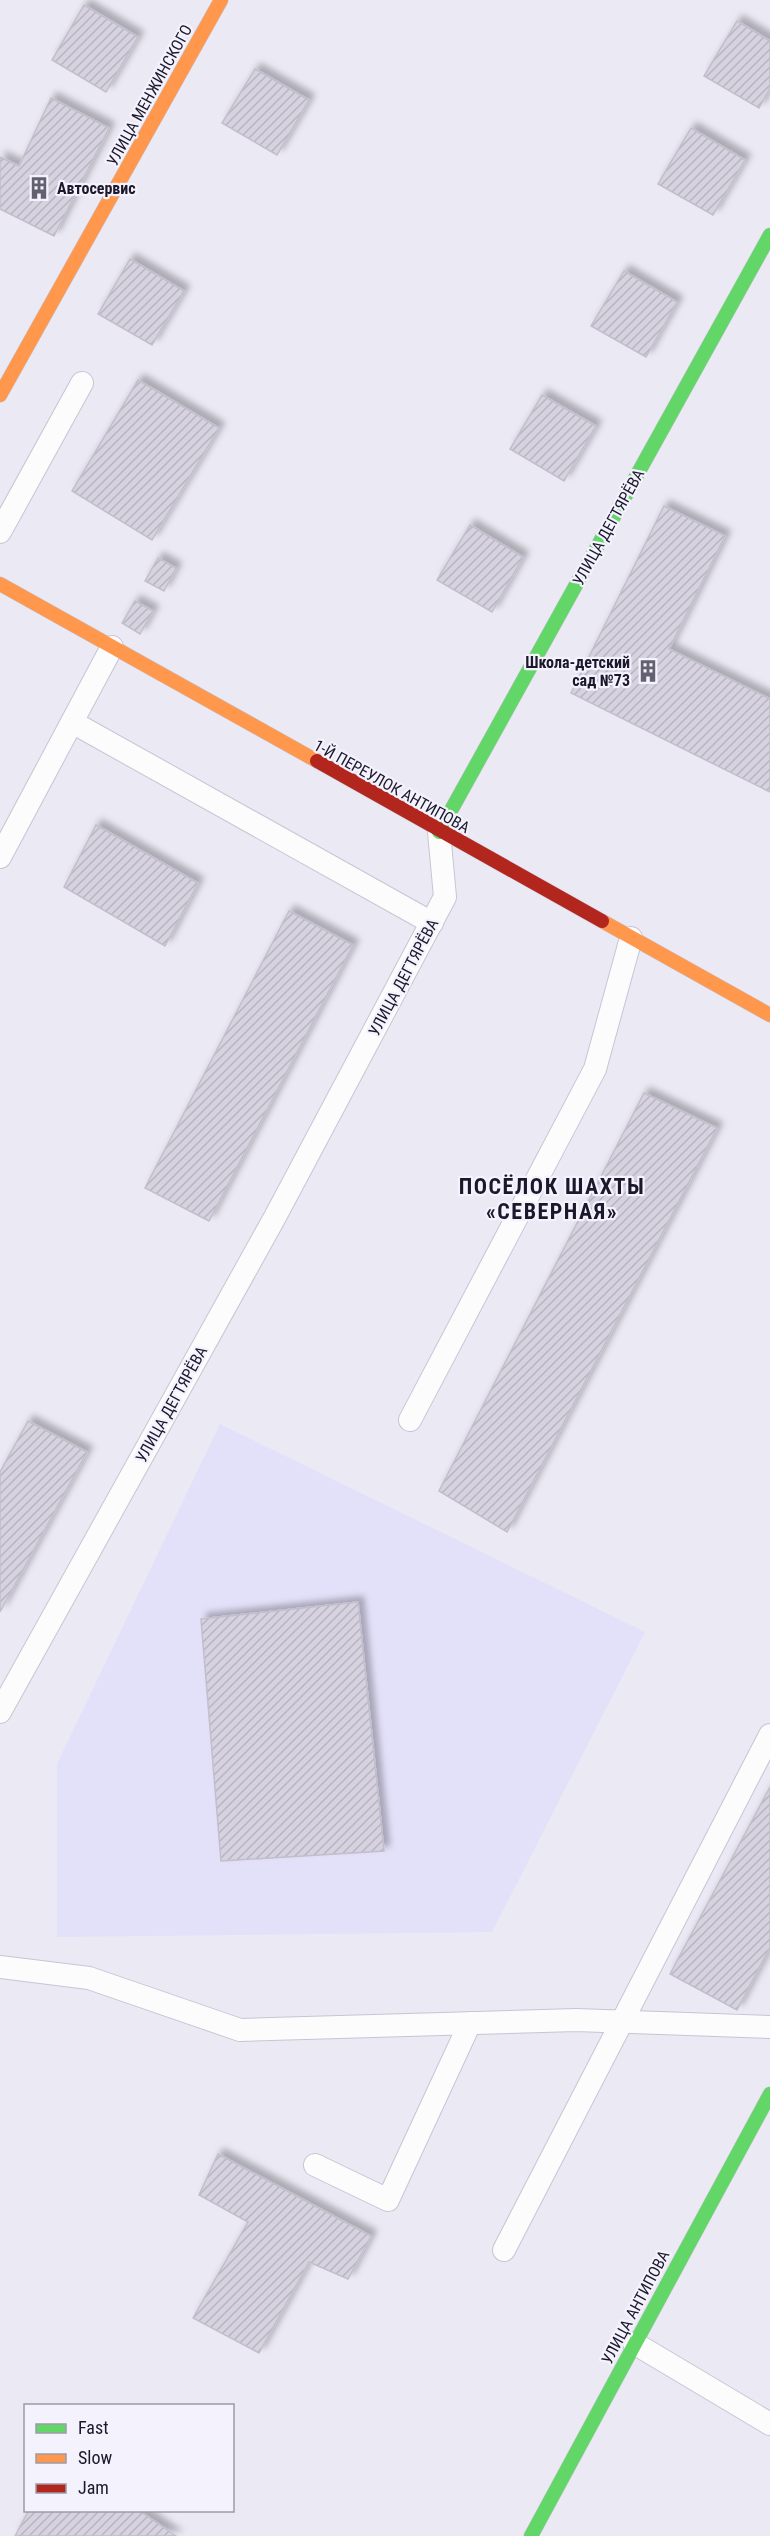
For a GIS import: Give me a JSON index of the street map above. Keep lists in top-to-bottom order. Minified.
{"streets":{"main road":["УЛИЦА МЕНЖИНСКОГО","УЛИЦА ДЕГТЯРЁВА","1-Й ПЕРЕУЛОК АНТИПОВА","УЛИЦА АНТИПОВА"]},"crossings":[["УЛИЦА ДЕГТЯРЁВА","1-Й ПЕРЕУЛОК АНТИПОВА"]],"districts":["ПОСЁЛОК ШАХТЫ «СЕВЕРНАЯ»"],"places":{"building":["Автосервис","Школа-детский сад №73"]},"legend":["Fast","Slow","Jam"]}
